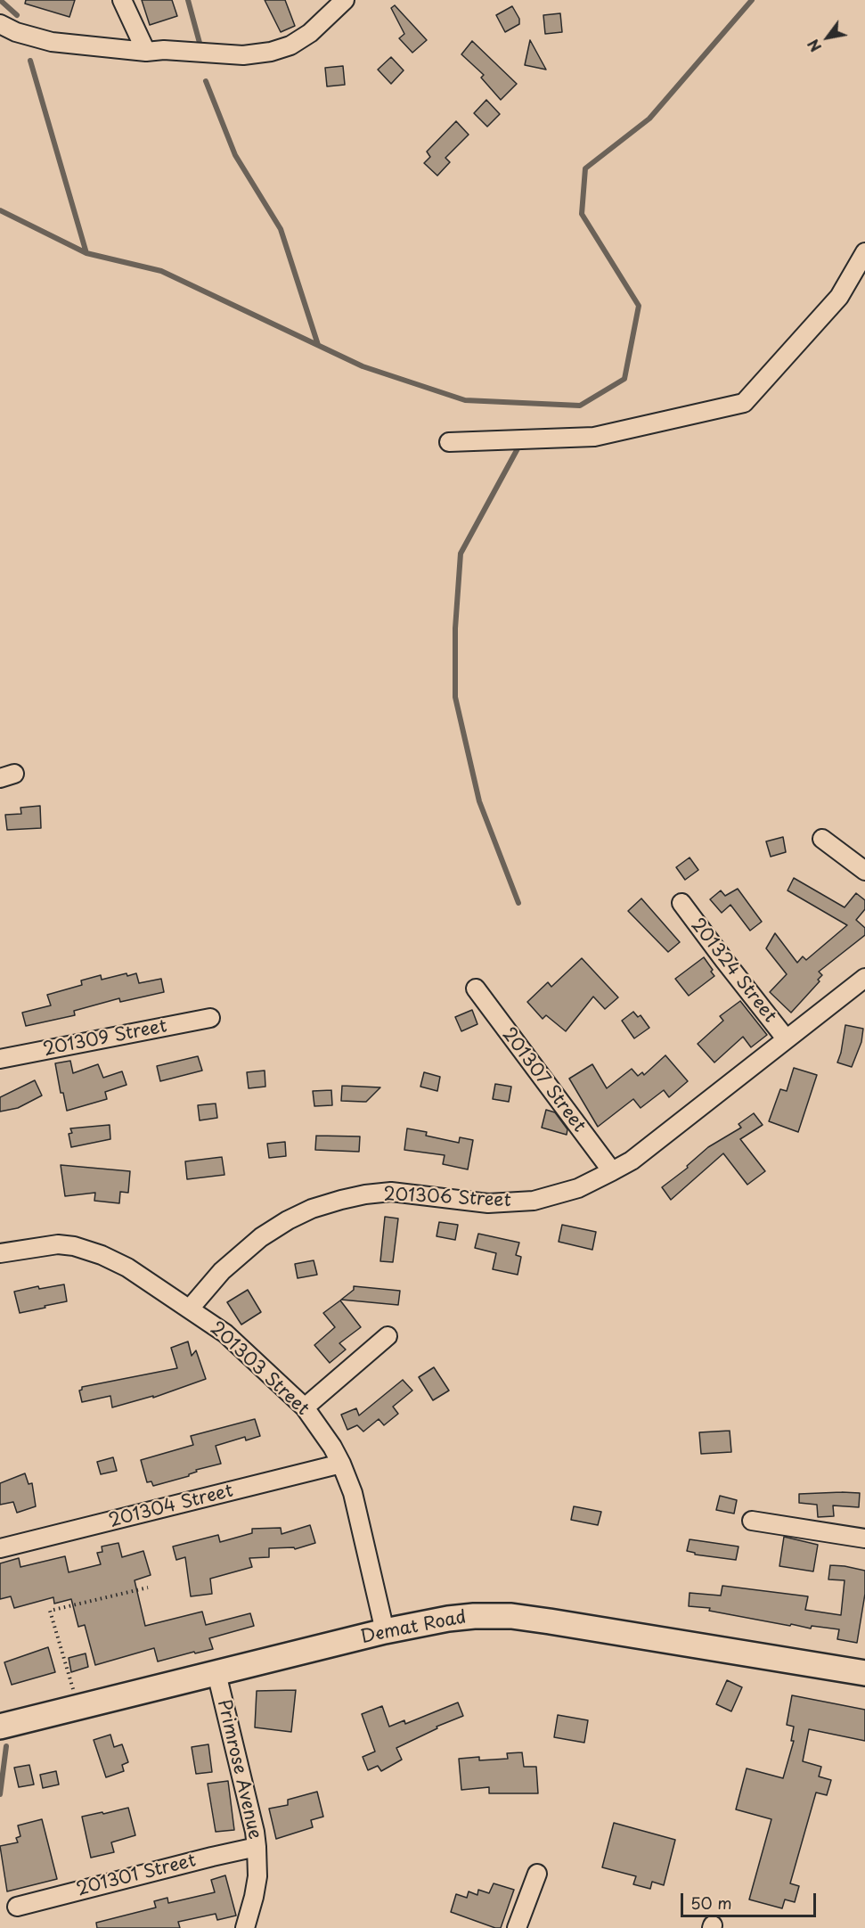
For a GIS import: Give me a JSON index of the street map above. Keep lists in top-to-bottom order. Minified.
{"streets":{"street":["201324 Street","201309 Street","201307 Street","201306 Street","201303 Street","201304 Street","Demat Road","Primrose Avenue","201301 Street"]},"crossings":[["201324 Street","201306 Street"],["201307 Street","201306 Street"],["201306 Street","201303 Street"],["201303 Street","201304 Street"],["201303 Street","Demat Road"],["Demat Road","Primrose Avenue"],["Primrose Avenue","201301 Street"]],"scale_bar":"50 m","north":"bottom left"}
